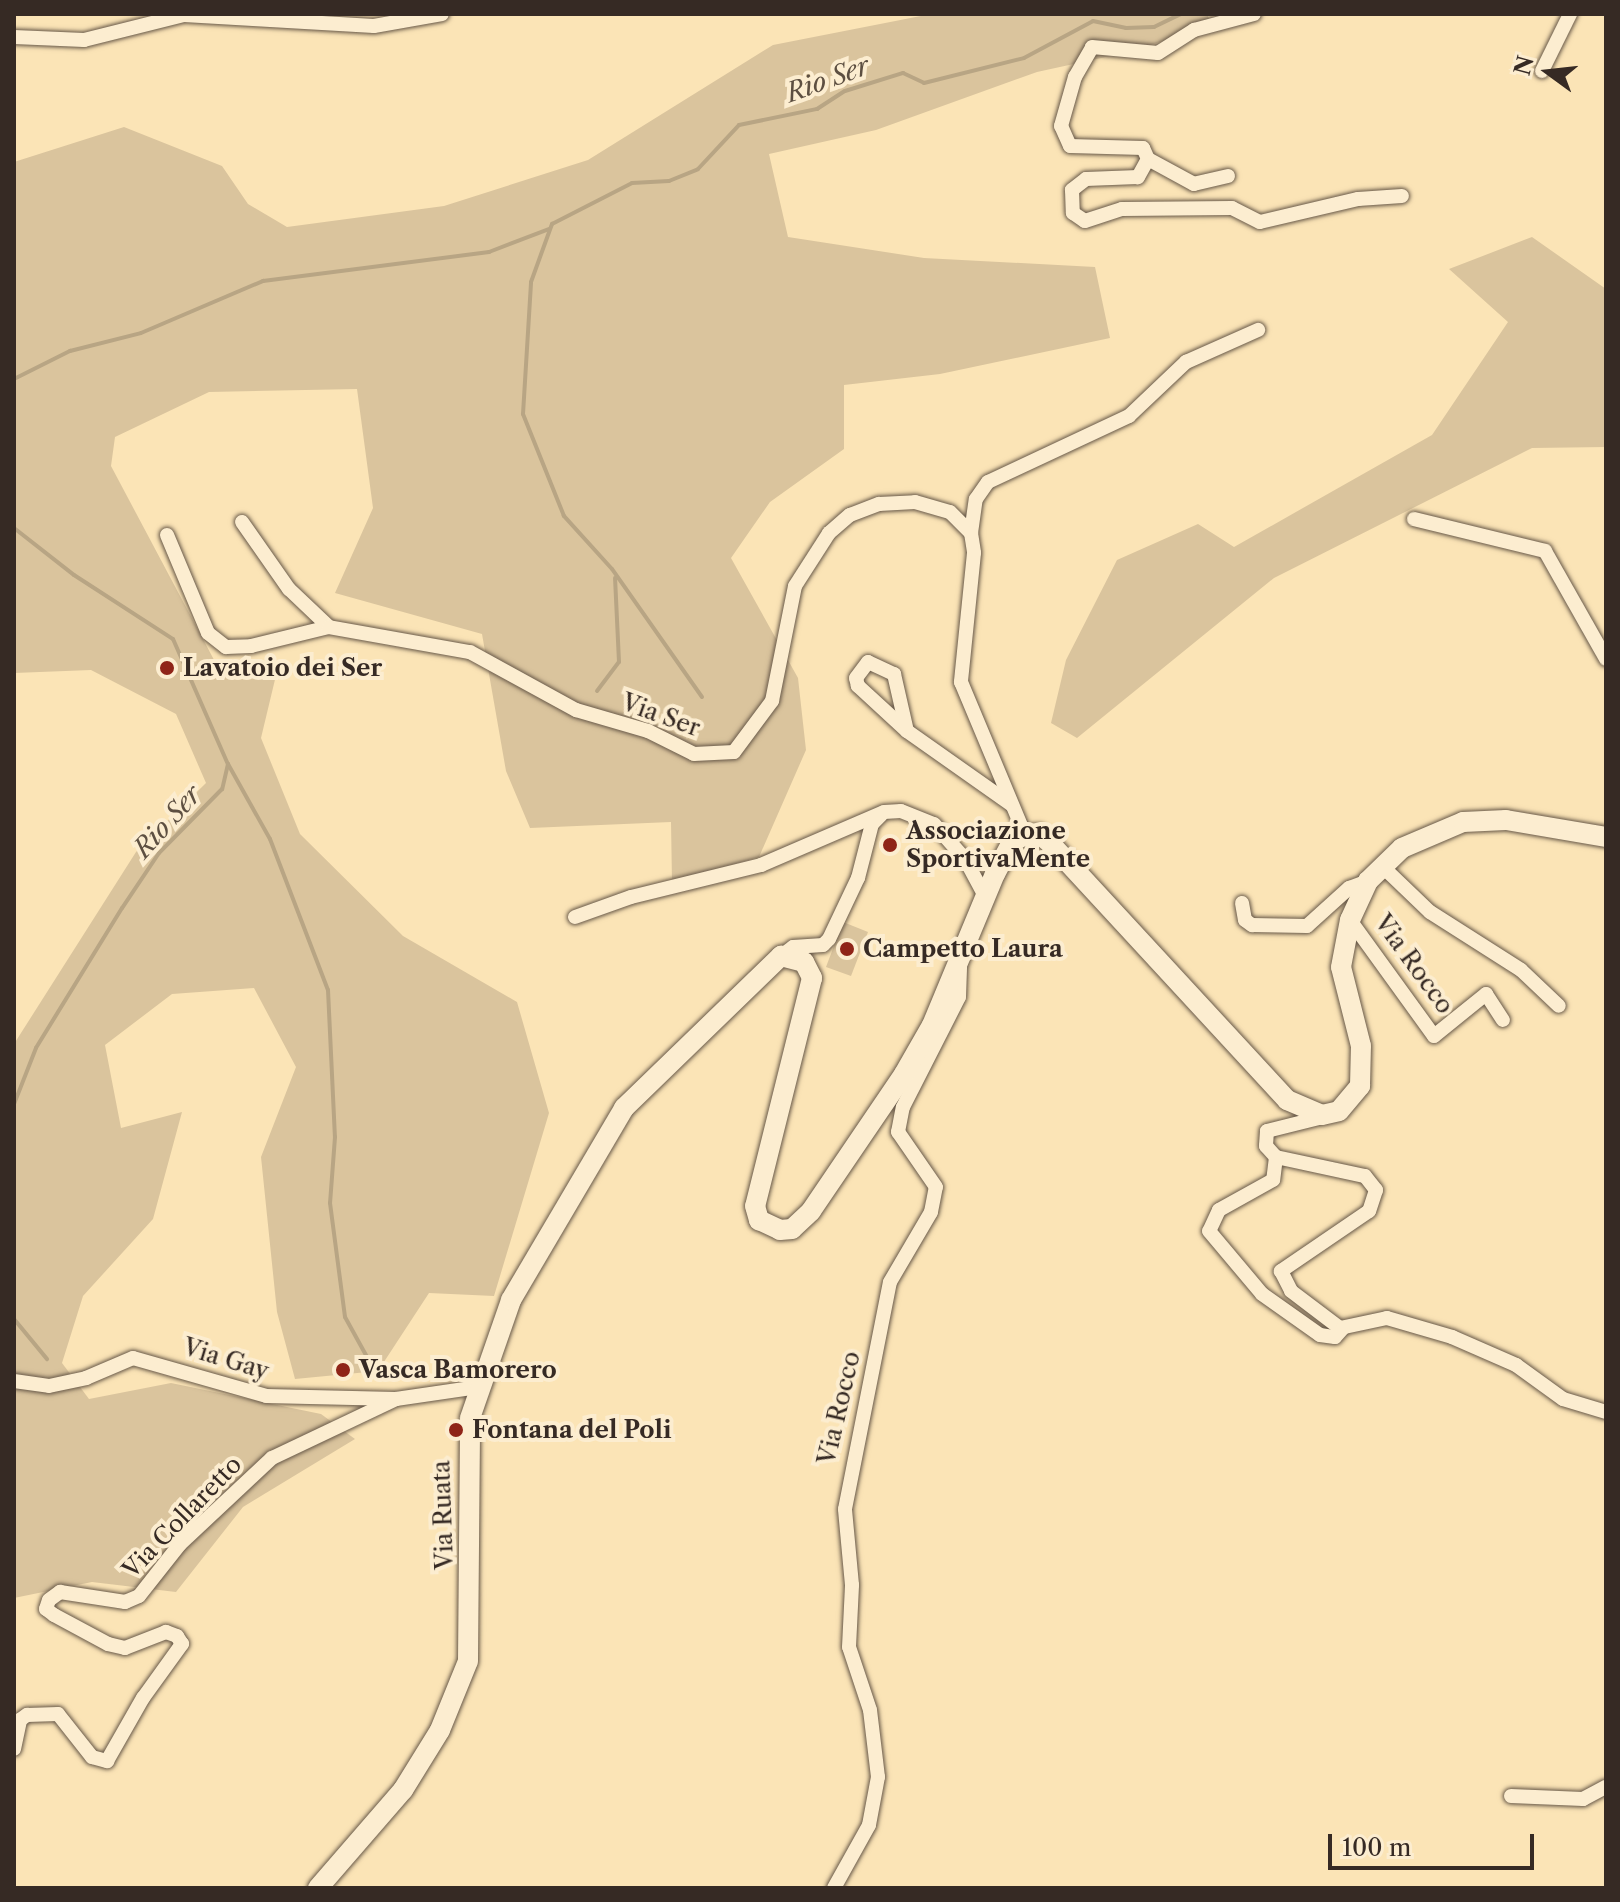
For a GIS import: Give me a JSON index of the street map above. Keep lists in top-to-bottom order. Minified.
{"streets":{"street":["Via Ser","Via Rocco","Via Gay","Via Ruata","Via Collaretto"]},"crossings":[["Via Rocco","Via Ruata"],["Via Gay","Via Ruata"],["Via Gay","Via Collaretto"]],"water":["Rio Ser"],"places":["Lavatoio dei Ser","Associazione SportivaMente","Campetto Laura","Vasca Bamorero","Fontana del Poli"],"scale_bar":"100 m","north":"left"}
